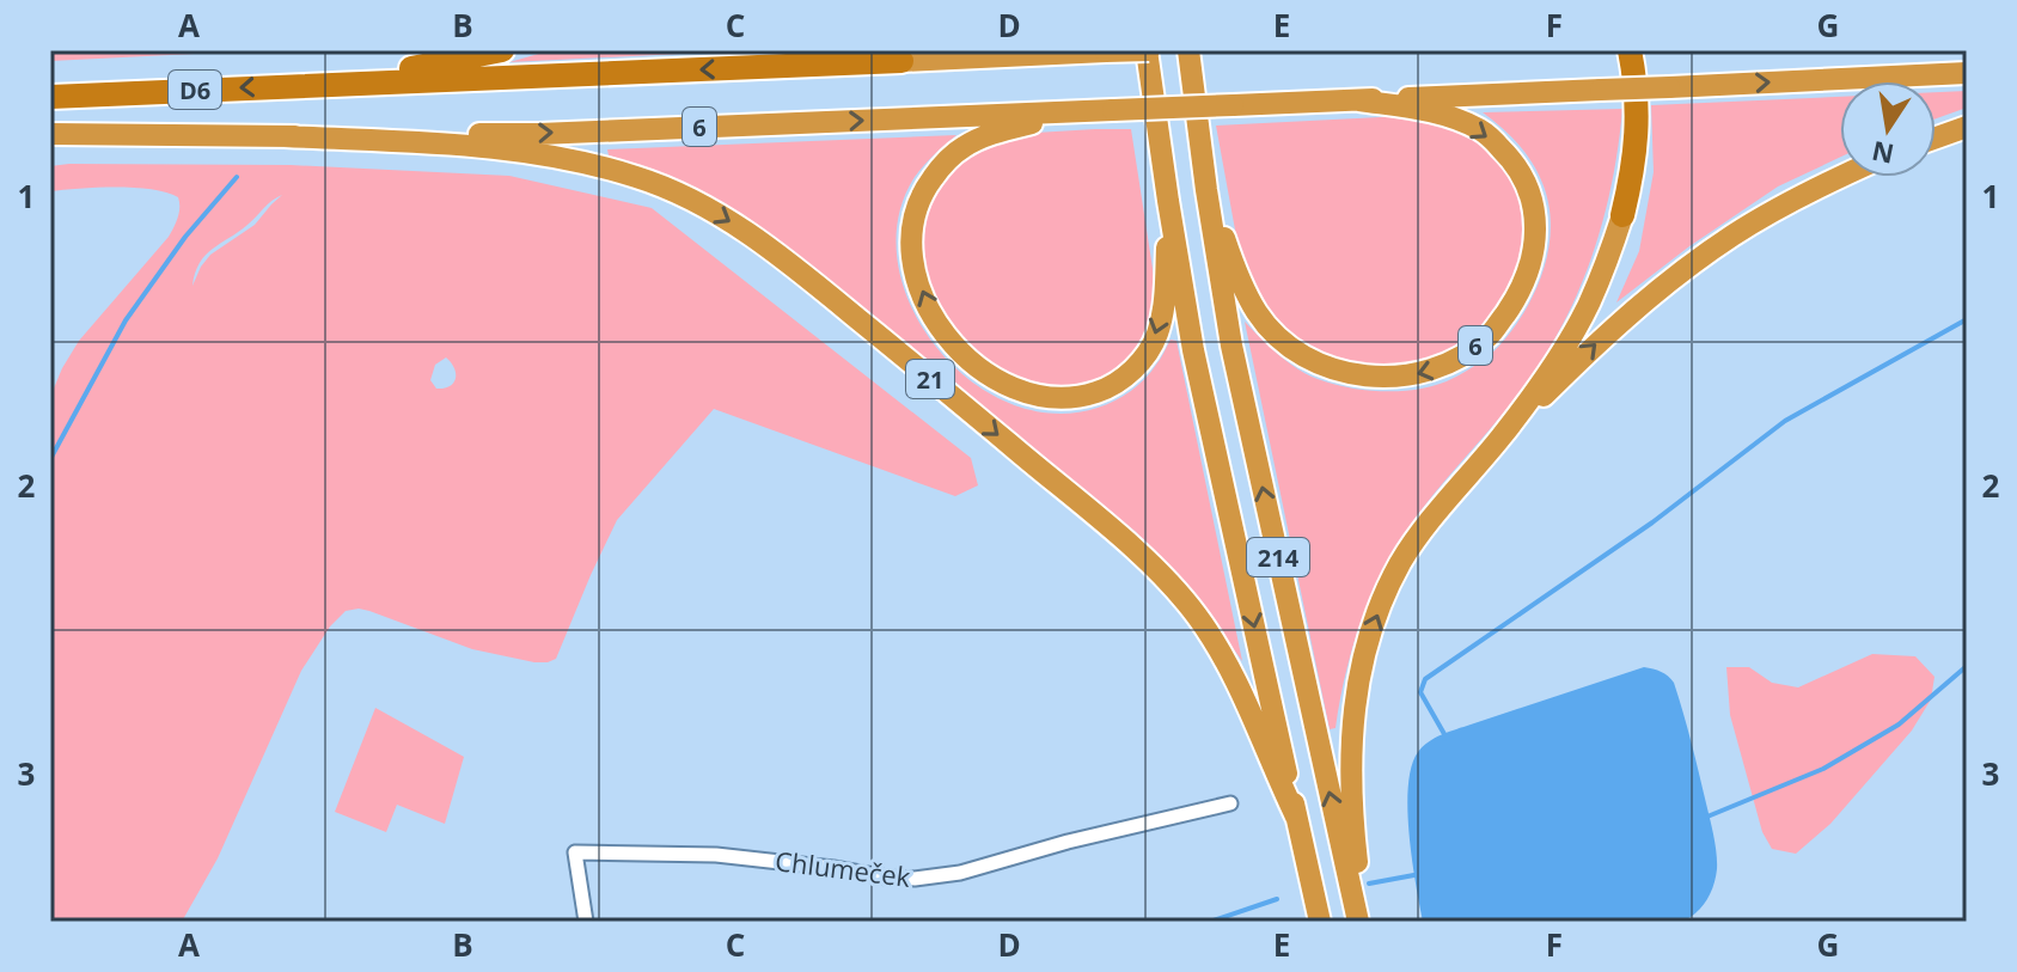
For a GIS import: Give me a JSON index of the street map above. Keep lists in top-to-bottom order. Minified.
{"streets":{"highway":["D6","6","21","214"],"street":["Chlumeček"]},"crossings":[["6","21"],["6","214"],["21","214"]],"north":"bottom","grid":{"columns":["A","B","C","D","E","F","G"],"rows":["1","2","3"]}}
